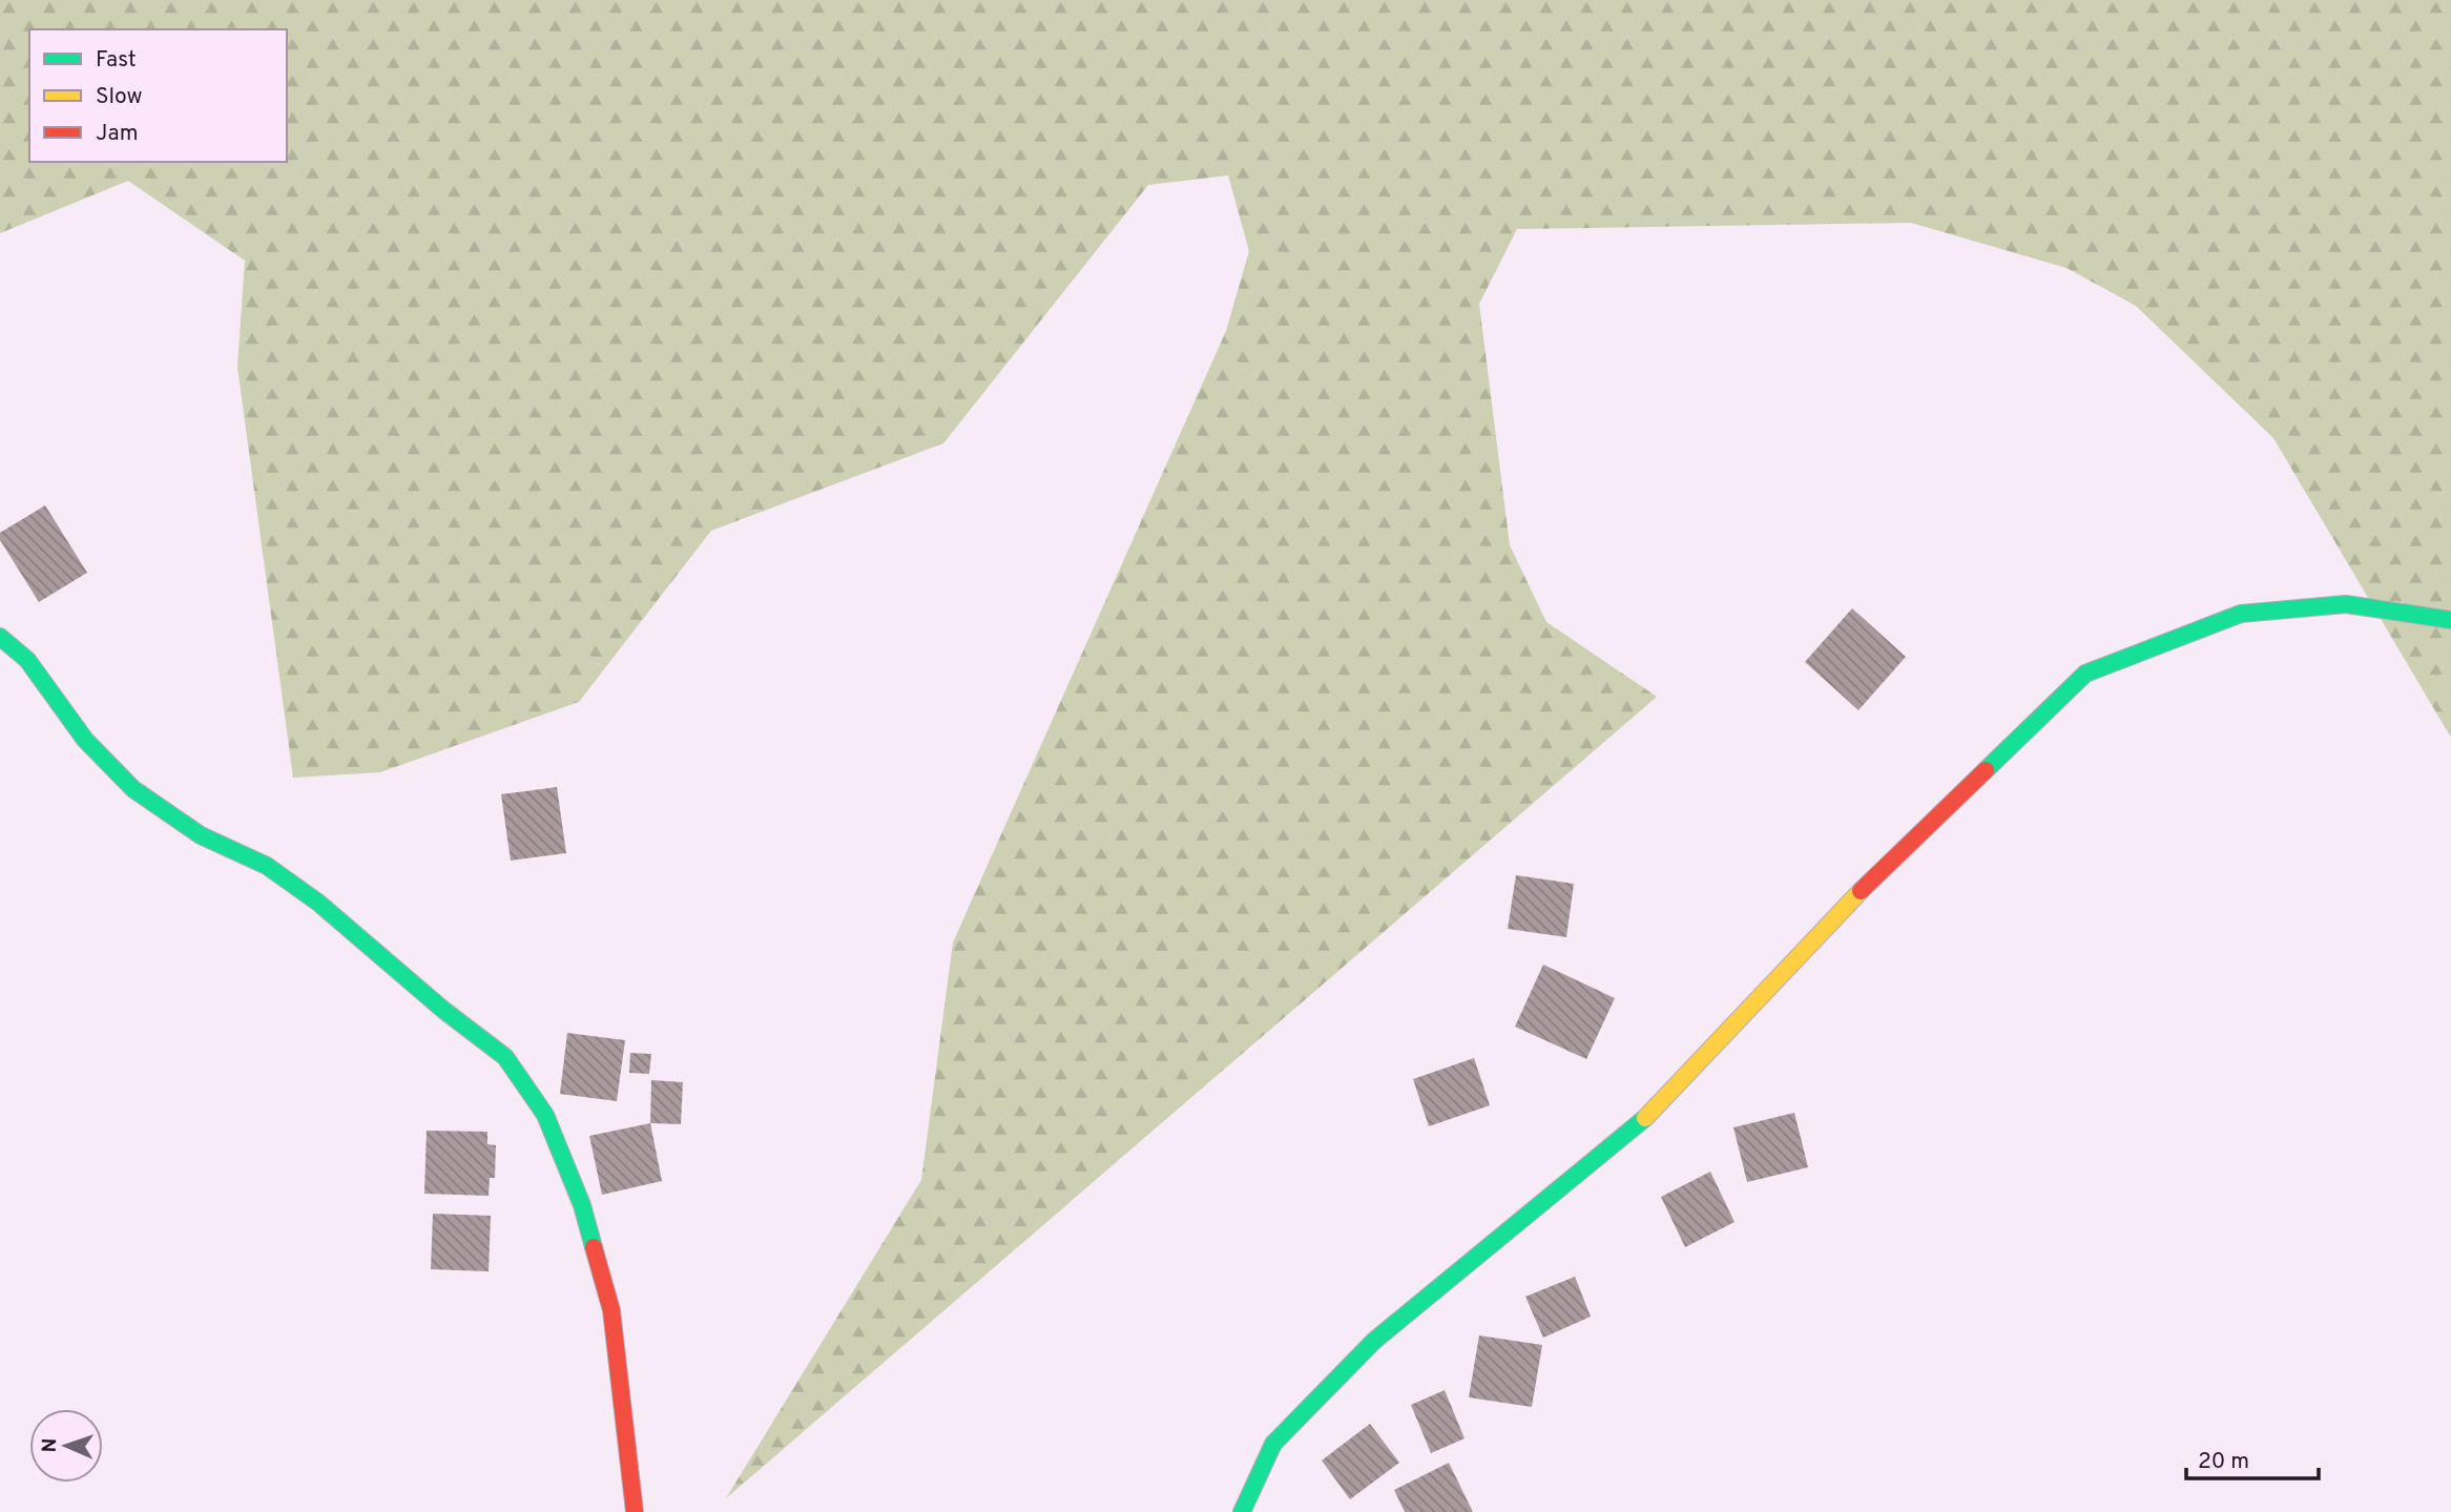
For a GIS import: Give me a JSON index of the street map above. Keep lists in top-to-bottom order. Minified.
{"legend":["Fast","Slow","Jam"],"scale_bar":"20 m","north":"left"}
